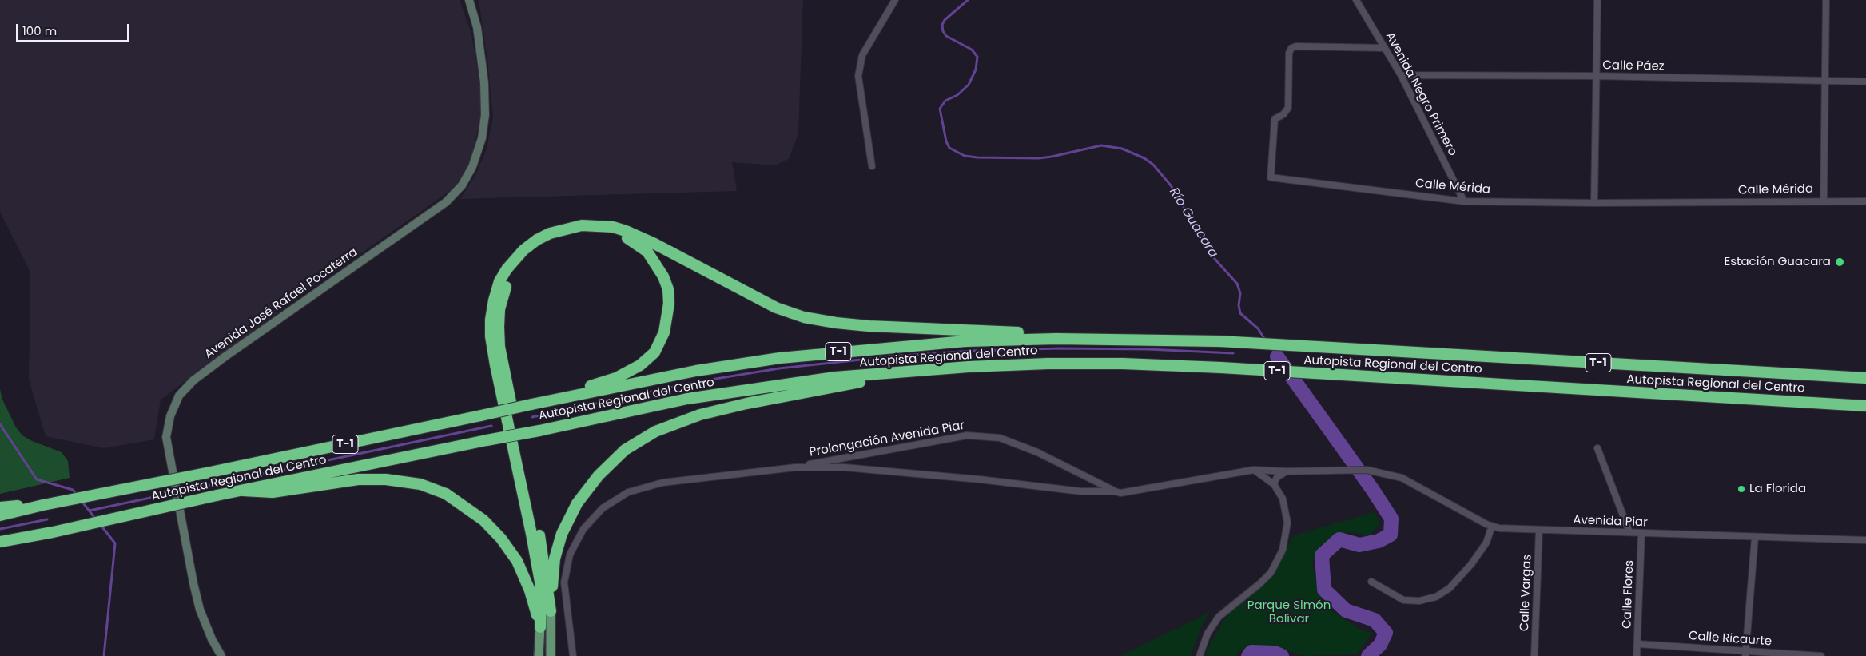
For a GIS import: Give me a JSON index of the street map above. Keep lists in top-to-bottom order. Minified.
{"streets":{"highway":["T-1","Autopista Regional del Centro"],"street":["Calle Páez","Avenida Negro Primero","Calle Mérida","Avenida José Rafael Pocaterra","Prolongación Avenida Piar","Avenida Piar","Calle Vargas","Calle Flores","Calle Ricaurte"]},"crossings":[["Calle Páez","Avenida Negro Primero"],["Avenida Negro Primero","Calle Mérida"],["Prolongación Avenida Piar","Avenida Piar"],["Avenida Piar","Calle Vargas"],["Avenida Piar","Calle Flores"],["Calle Flores","Calle Ricaurte"]],"water":["Río Guacara"],"parks":["Parque Simón Bolívar"],"places":["Estación Guacara","La Florida"],"scale_bar":"100 m"}
